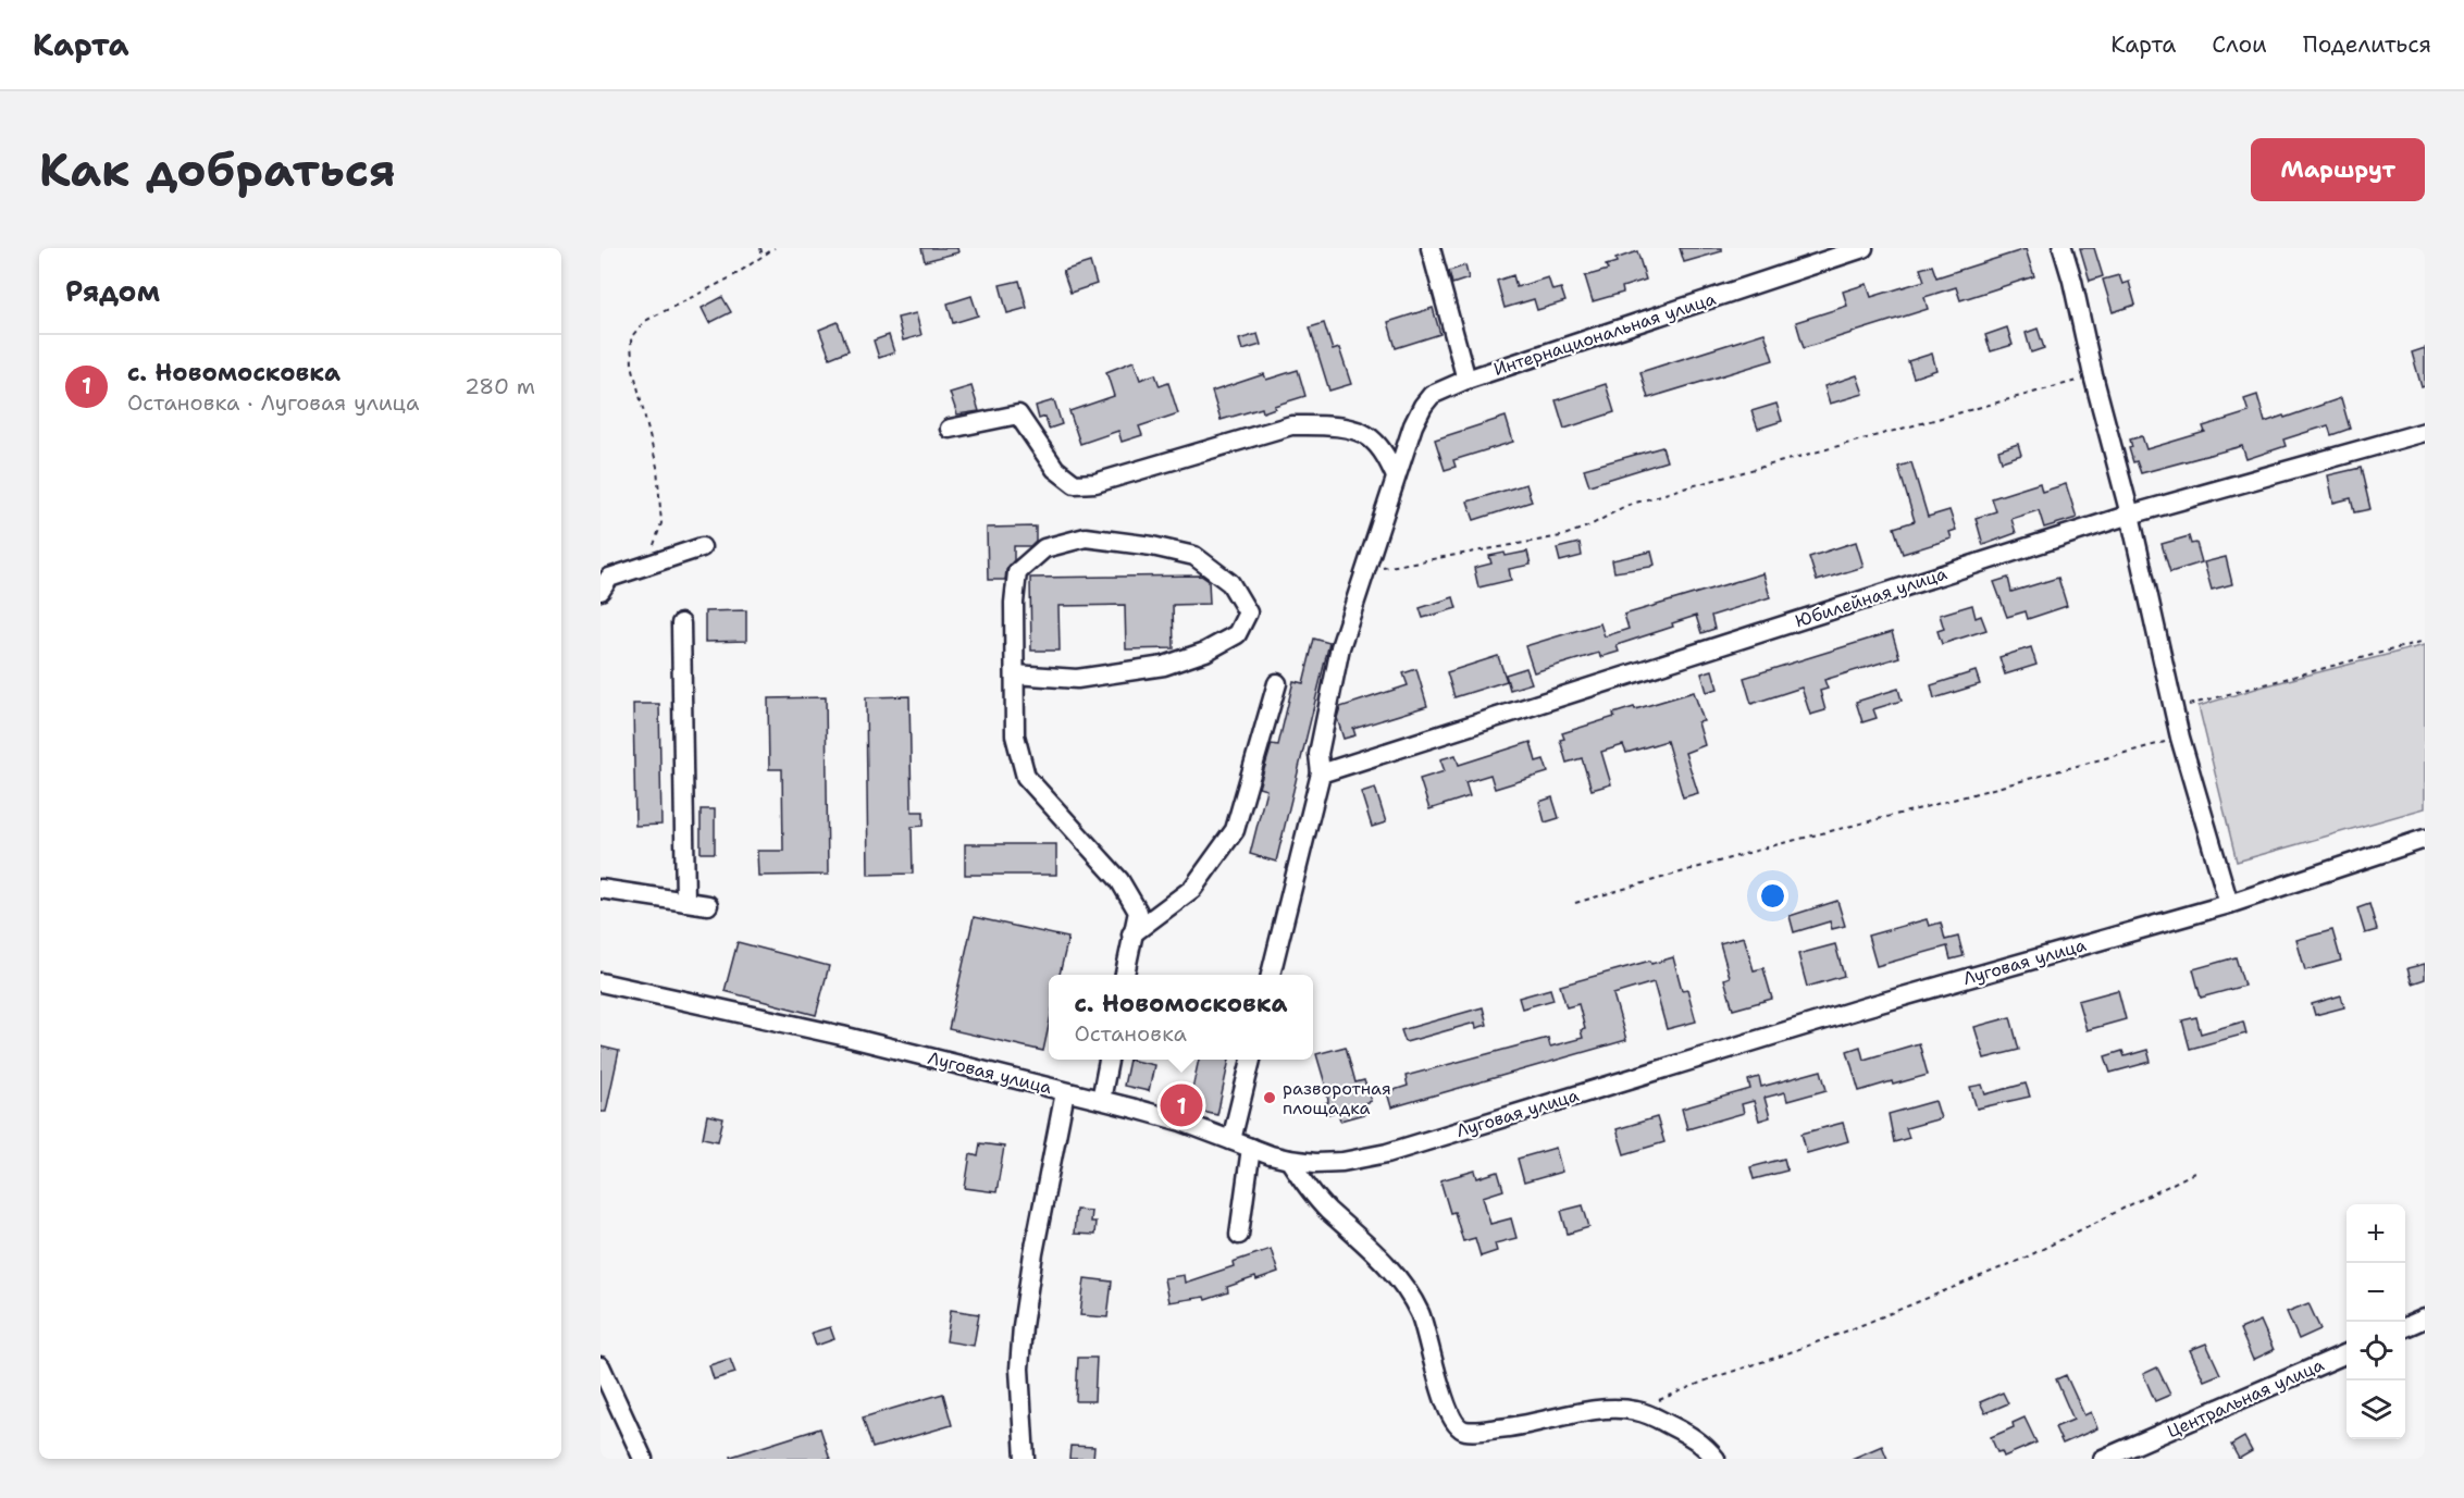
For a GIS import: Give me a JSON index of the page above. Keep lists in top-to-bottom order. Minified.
{"streets":{"street":["Интернациональная улица","Юбилейная улица","Луговая улица","Центральная улица"]},"crossings":[["Интернациональная улица","Юбилейная улица"]],"places":["разворотная площадка"],"page":{"header":"Карта","nav":["Карта","Слои","Поделиться"],"buttons":"Маршрут","title":"Как добраться","heading":"Рядом","list":[{"mark":"1","name":"с. Новомосковка","note":"Остановка · Луговая улица","value":"280 m"}],"popup":["с. Новомосковка","Остановка"],"pins":"1","map_buttons":["+","−"]}}
